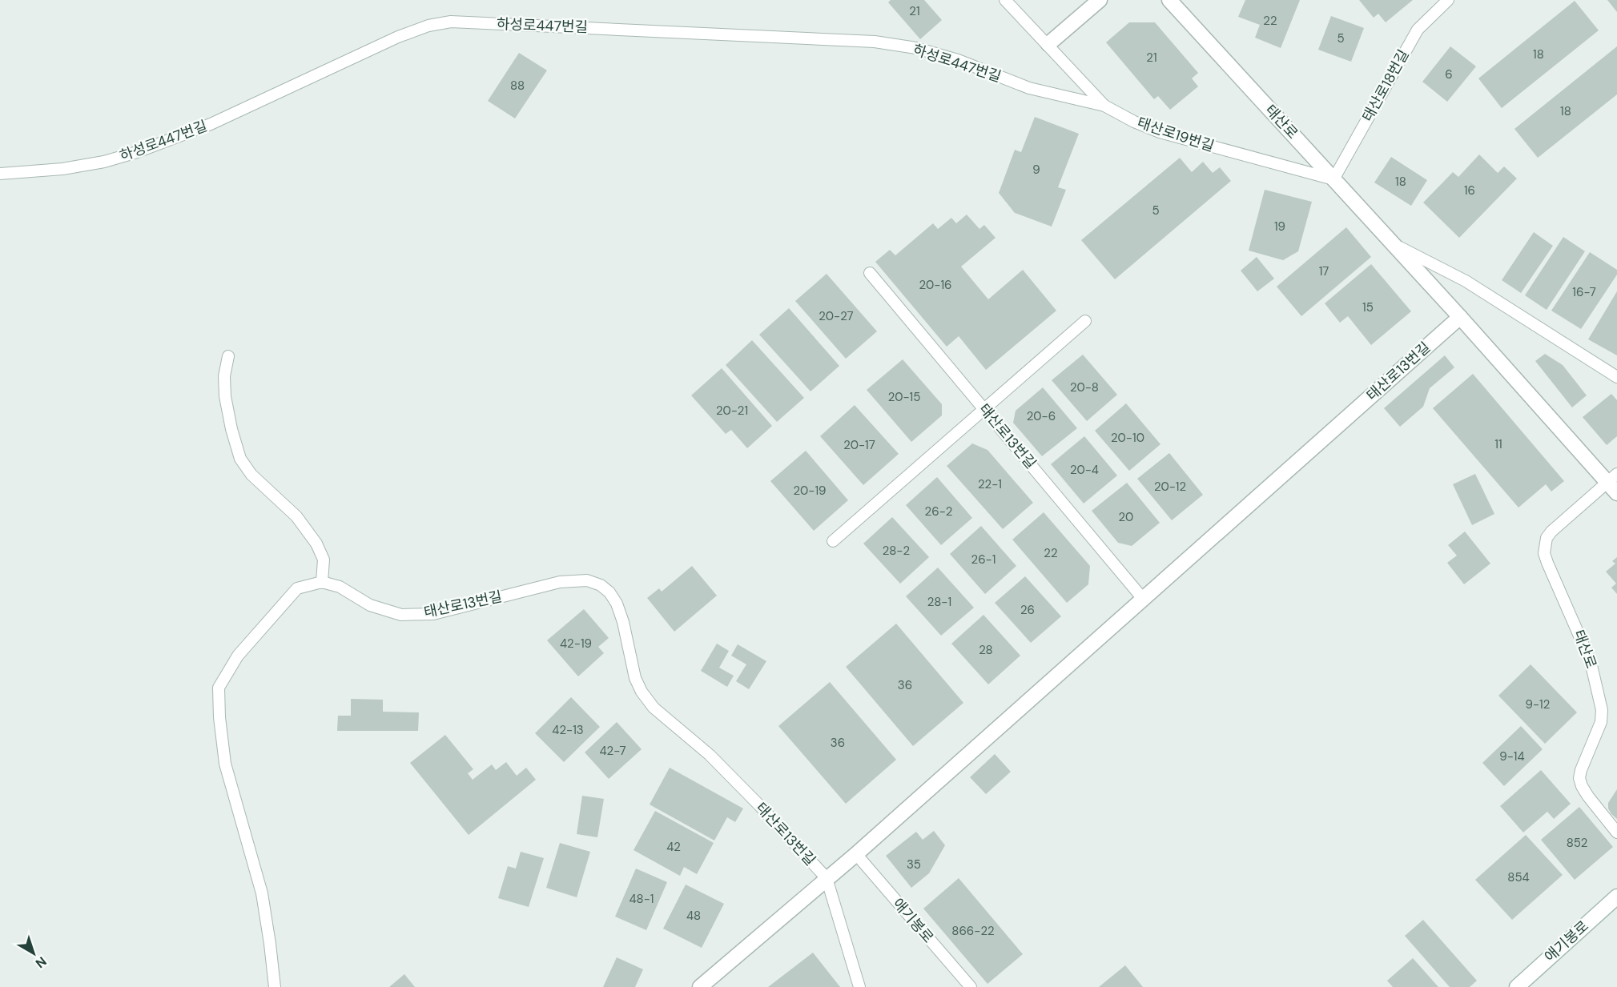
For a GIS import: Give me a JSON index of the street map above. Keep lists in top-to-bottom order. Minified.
{"streets":{"street":["태산로","태산로13번길","애기봉로"],"lane":["하성로447번길","태산로18번길","태산로19번길"]},"crossings":[["하성로447번길","태산로19번길"],["태산로18번길","태산로"],["태산로18번길","태산로19번길"],["태산로","태산로19번길"],["태산로","태산로13번길"],["태산로13번길","애기봉로"]],"house_numbers":["21","22","5","18","21","6","88","18","9","18","16","5","19","17","20-16","16-7","15","20-27","20-8","20-15","20-21","20-6","20-10","11","20-17","20-4","22-1","20-12","20-19","26-2","20","28-2","22","26-1","28-1","26","42-19","28","36","9-12","42-13","36","42-7","9-14","852","42","35","854","48-1","48","866-22"],"north":"bottom right"}
